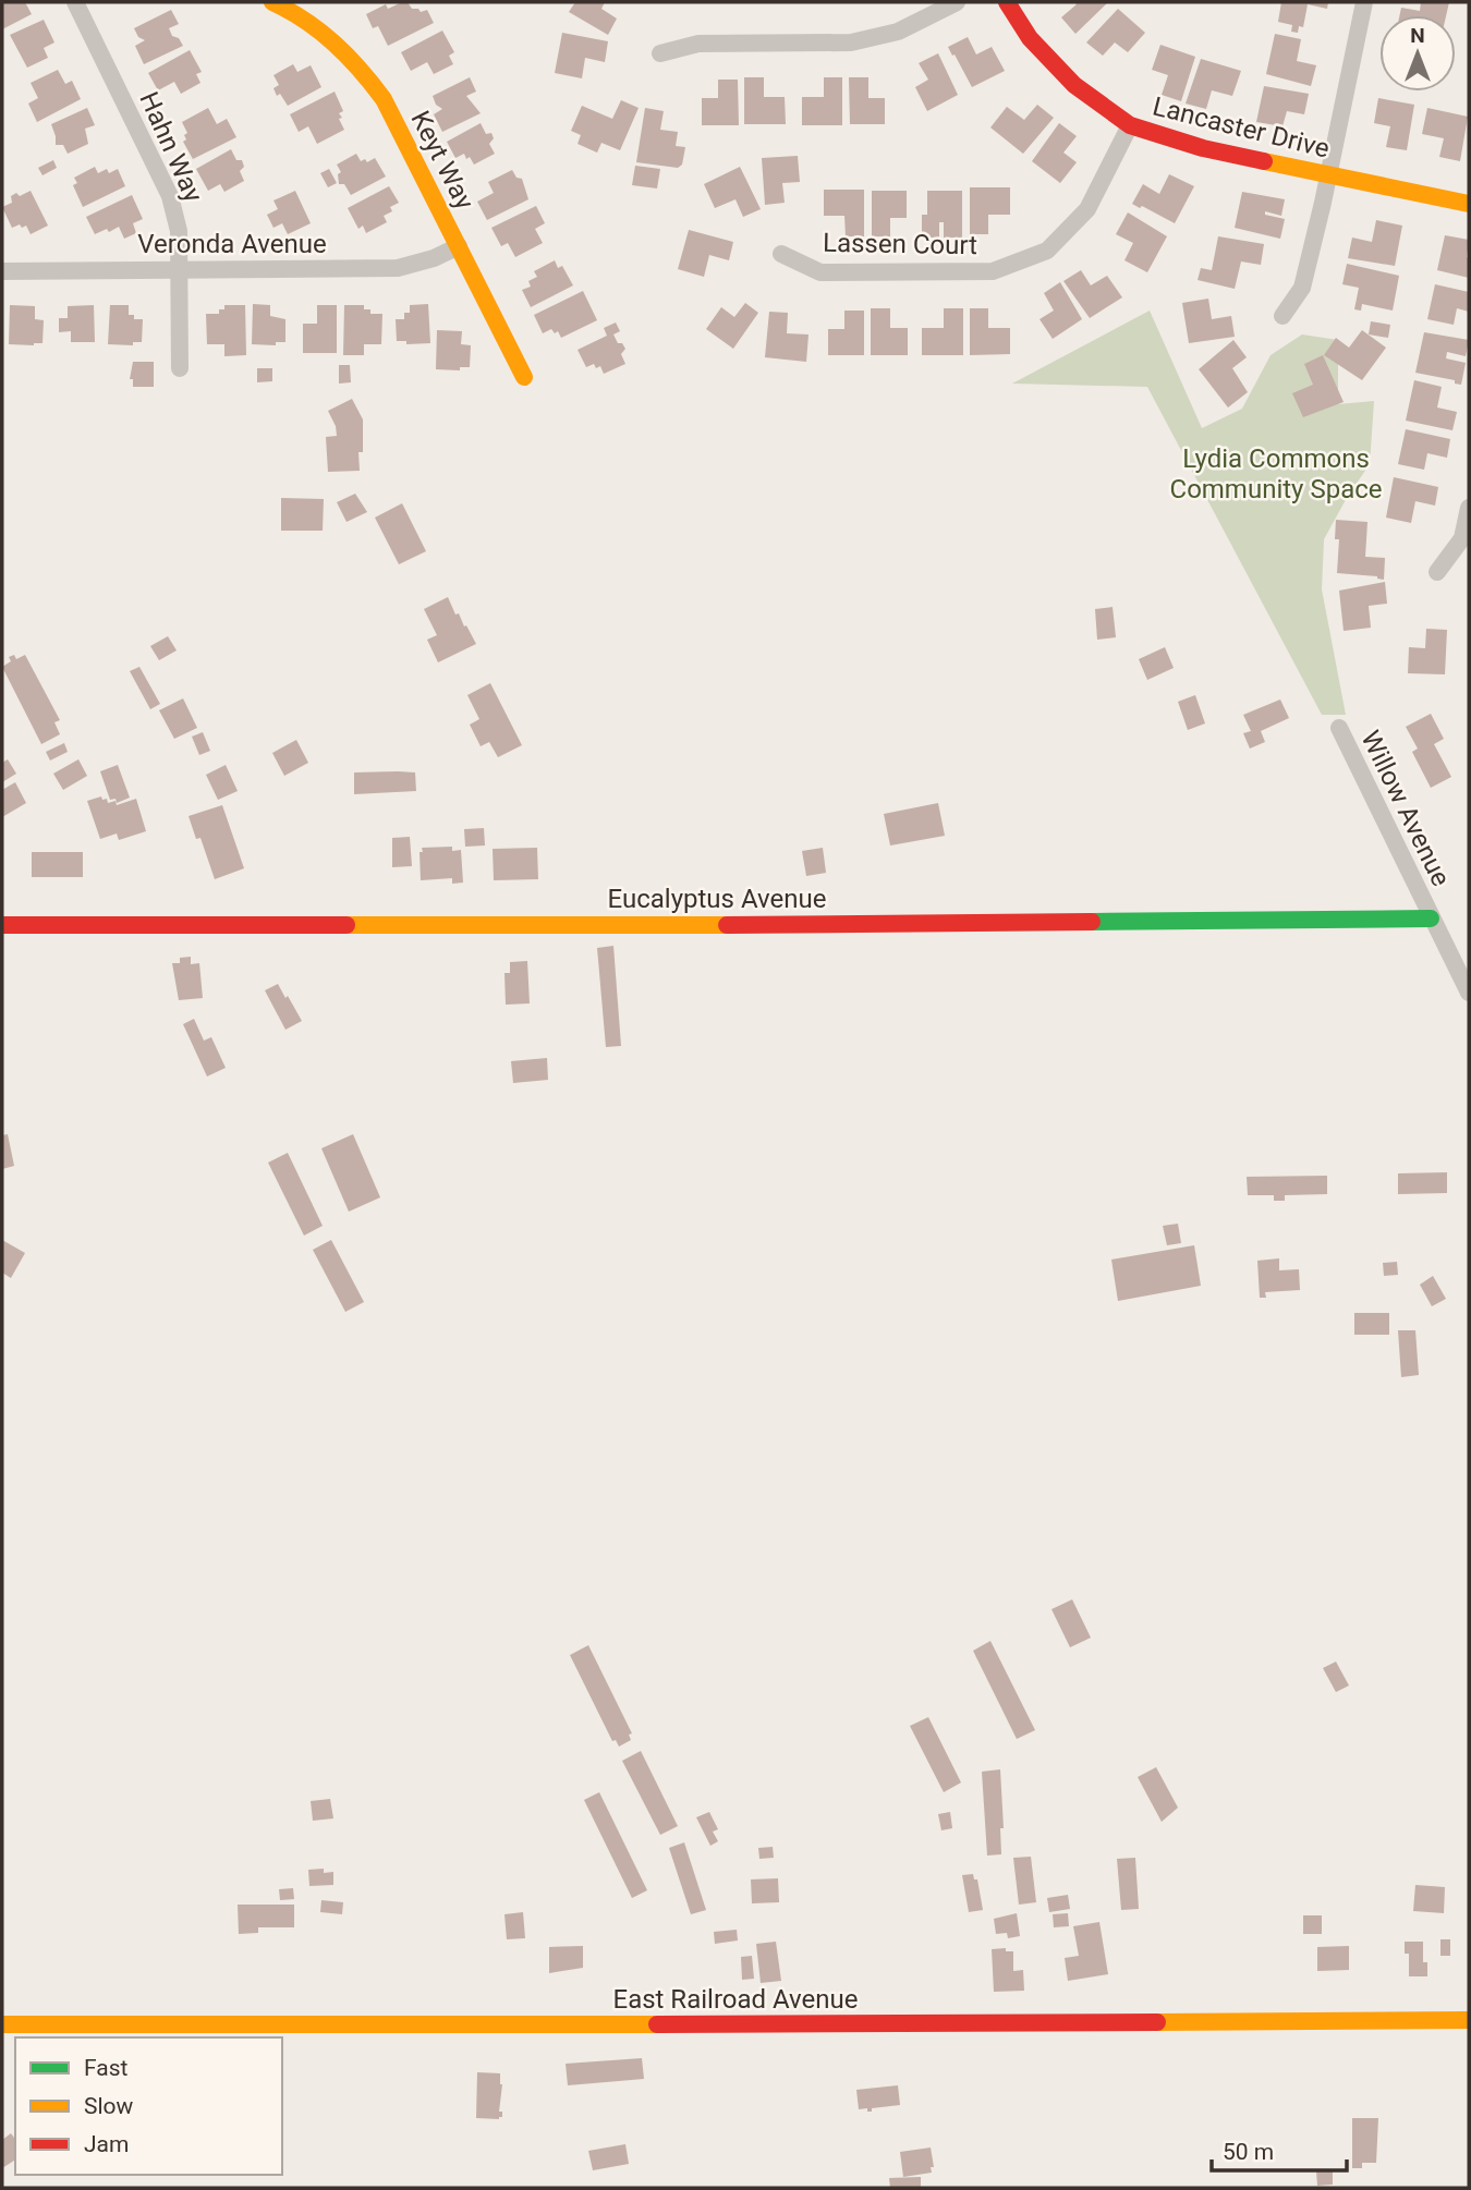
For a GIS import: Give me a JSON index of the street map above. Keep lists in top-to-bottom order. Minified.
{"streets":{"street":["Lancaster Drive","Hahn Way","Keyt Way","Veronda Avenue","Lassen Court","Willow Avenue","Eucalyptus Avenue","East Railroad Avenue"]},"crossings":[["Lancaster Drive","Lassen Court"],["Hahn Way","Veronda Avenue"],["Keyt Way","Veronda Avenue"],["Willow Avenue","Eucalyptus Avenue"]],"parks":["Lydia Commons Community Space"],"legend":["Fast","Slow","Jam"],"scale_bar":"50 m","north":"top"}
